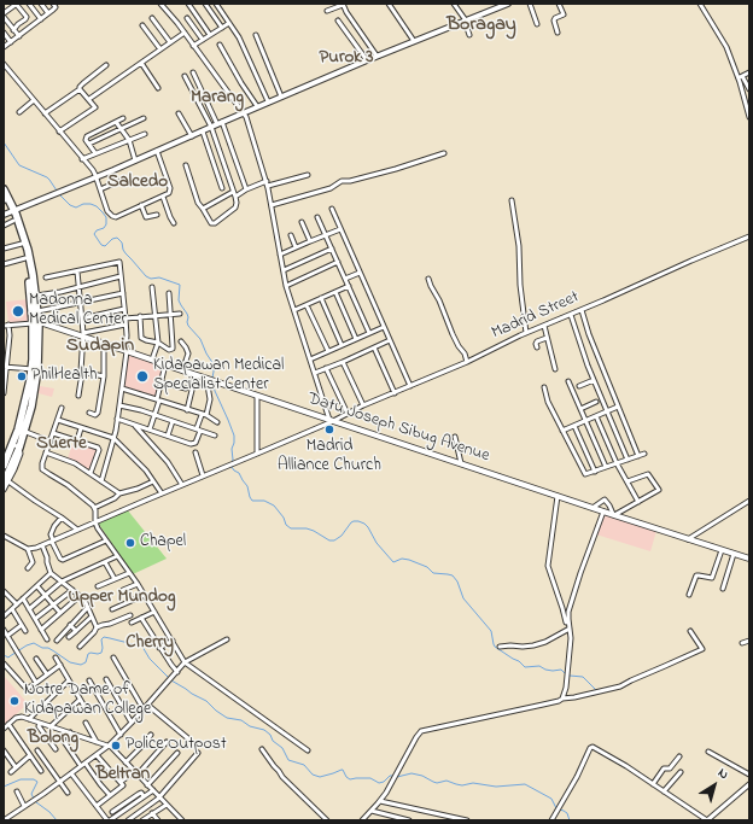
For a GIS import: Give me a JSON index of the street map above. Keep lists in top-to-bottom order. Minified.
{"streets":{"main road":["Datu Joseph Sibug Avenue"],"street":["Madrid Street"]},"crossings":[["Madrid Street","Datu Joseph Sibug Avenue"]],"districts":["Boragay","Purok 3","Marang","Salcedo","Sudapin","Suerte","Upper Mundog","Cherry","Bolong","Beltran"],"places":["Madonna Medical Center","PhilHealth","Kidapawan Medical Specialist Center","Madrid Alliance Church","Chapel","Notre Dame of Kidapawan College","Police Outpost"],"north":"top right"}
